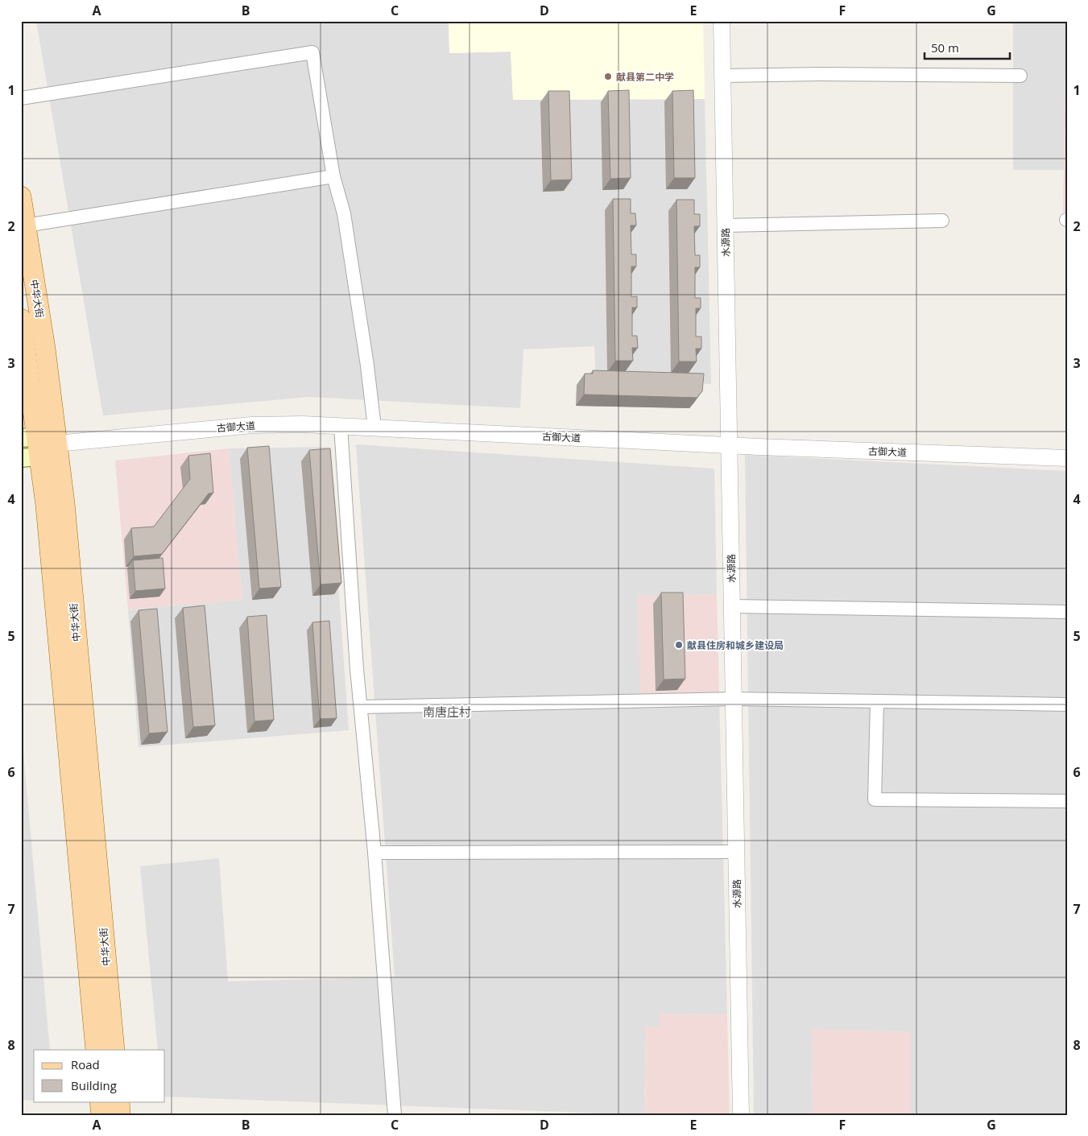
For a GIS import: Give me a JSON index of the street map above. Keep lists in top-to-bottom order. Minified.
{"streets":{"main road":["中华大街"],"street":["水源路","古御大道"]},"crossings":[["水源路","古御大道"],["中华大街","古御大道"]],"districts":["南唐庄村"],"places":["献县第二中学","献县住房和城乡建设局"],"legend":["Road","Building"],"scale_bar":"50 m","grid":{"columns":["A","B","C","D","E","F","G"],"rows":["1","2","3","4","5","6","7","8"]}}
